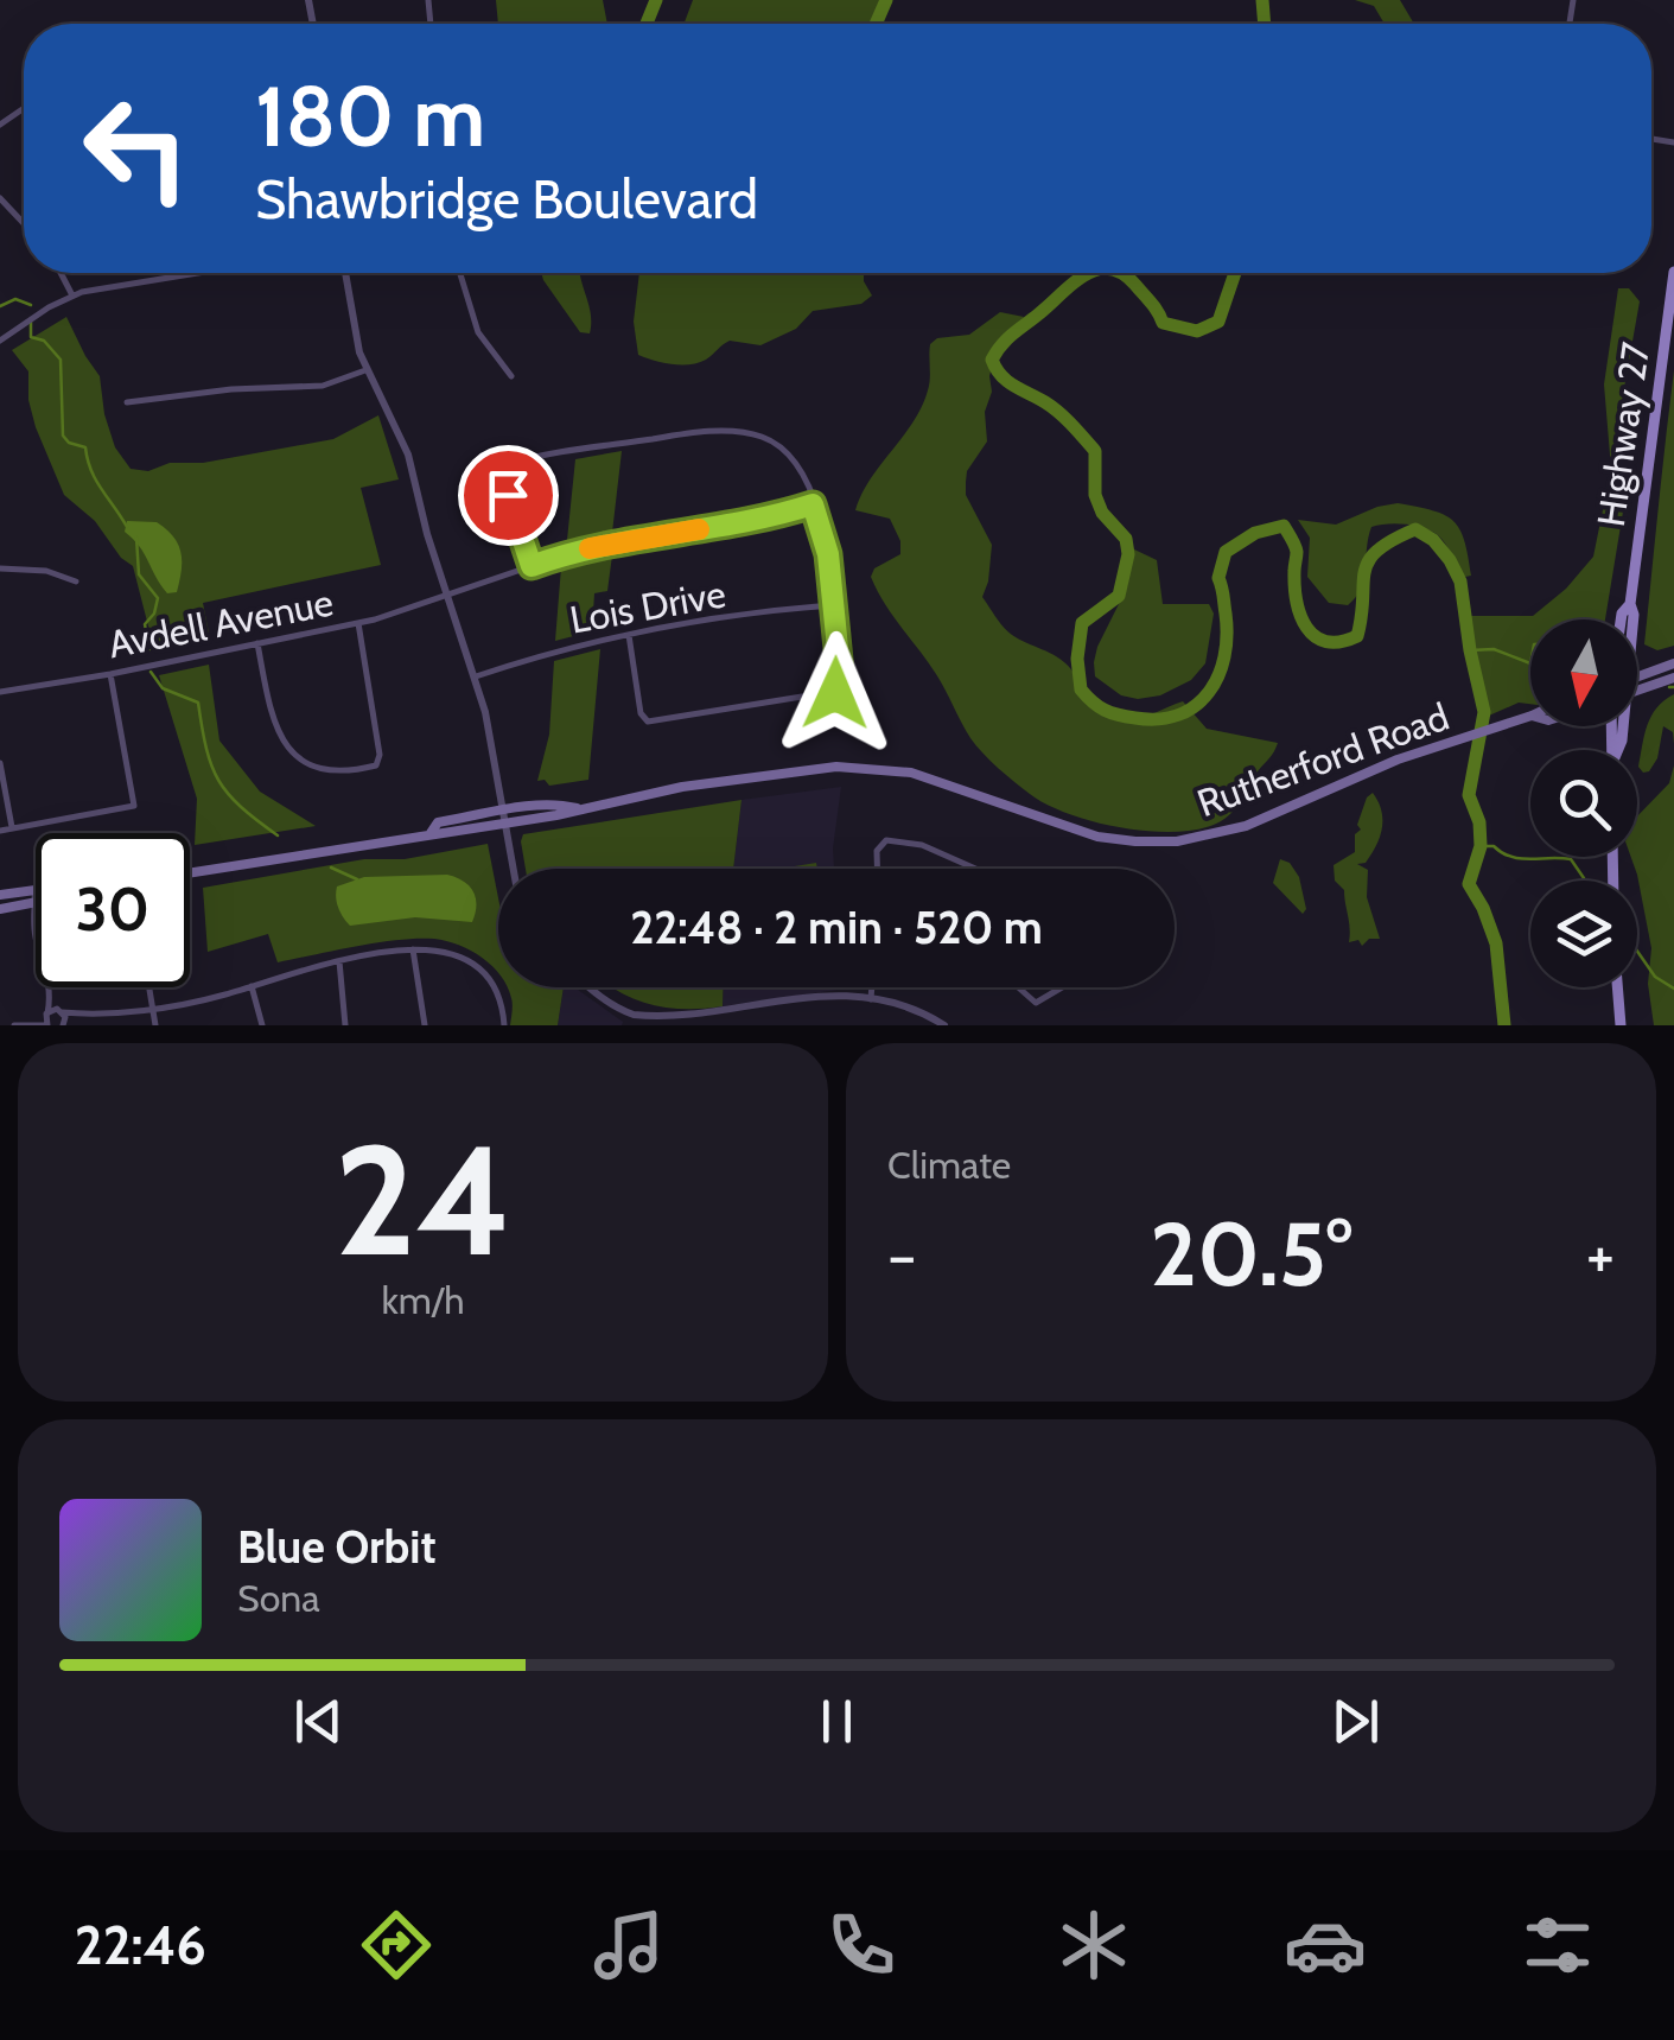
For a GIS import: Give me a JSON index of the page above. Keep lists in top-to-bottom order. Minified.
{"streets":{"main road":["Highway 27","Rutherford Road"],"street":["Lois Drive","Avdell Avenue"]},"north":"bottom","page":{"turn":["180 m","Shawbridge Boulevard"],"limit":"30","trip":"22:48 · 2 min · 520 m","tile":[["24","km/h"],"Climate"],"heat":["−","20.5°","+"],"song":["Blue Orbit","Sona"],"tabs":"22:46"}}
